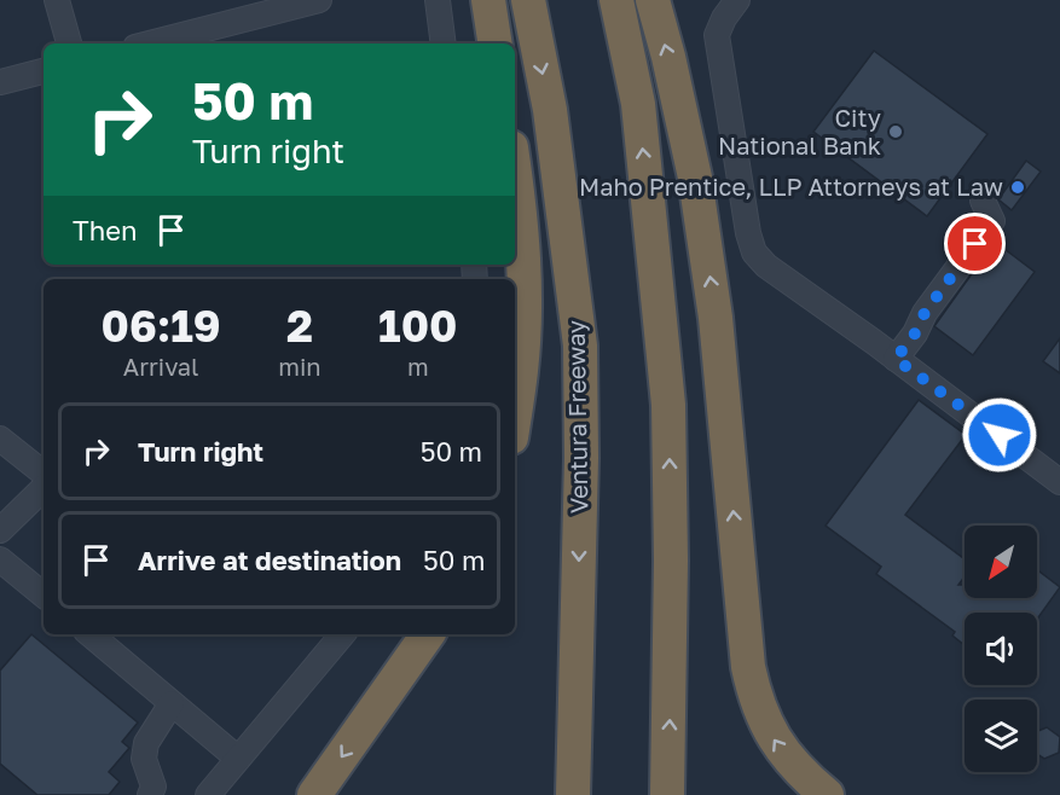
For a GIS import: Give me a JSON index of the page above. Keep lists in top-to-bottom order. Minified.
{"streets":{"highway":["Ventura Freeway"]},"places":["City National Bank","Maho Prentice, LLP Attorneys at Law"],"north":"bottom left","page":{"turn":["50 m","Turn right"],"then":"Then","eta":["06:19","Arrival","2","min","100","m"],"list":[{"name":"Turn right","value":"50 m"},{"name":"Arrive at destination","value":"50 m"}]}}
